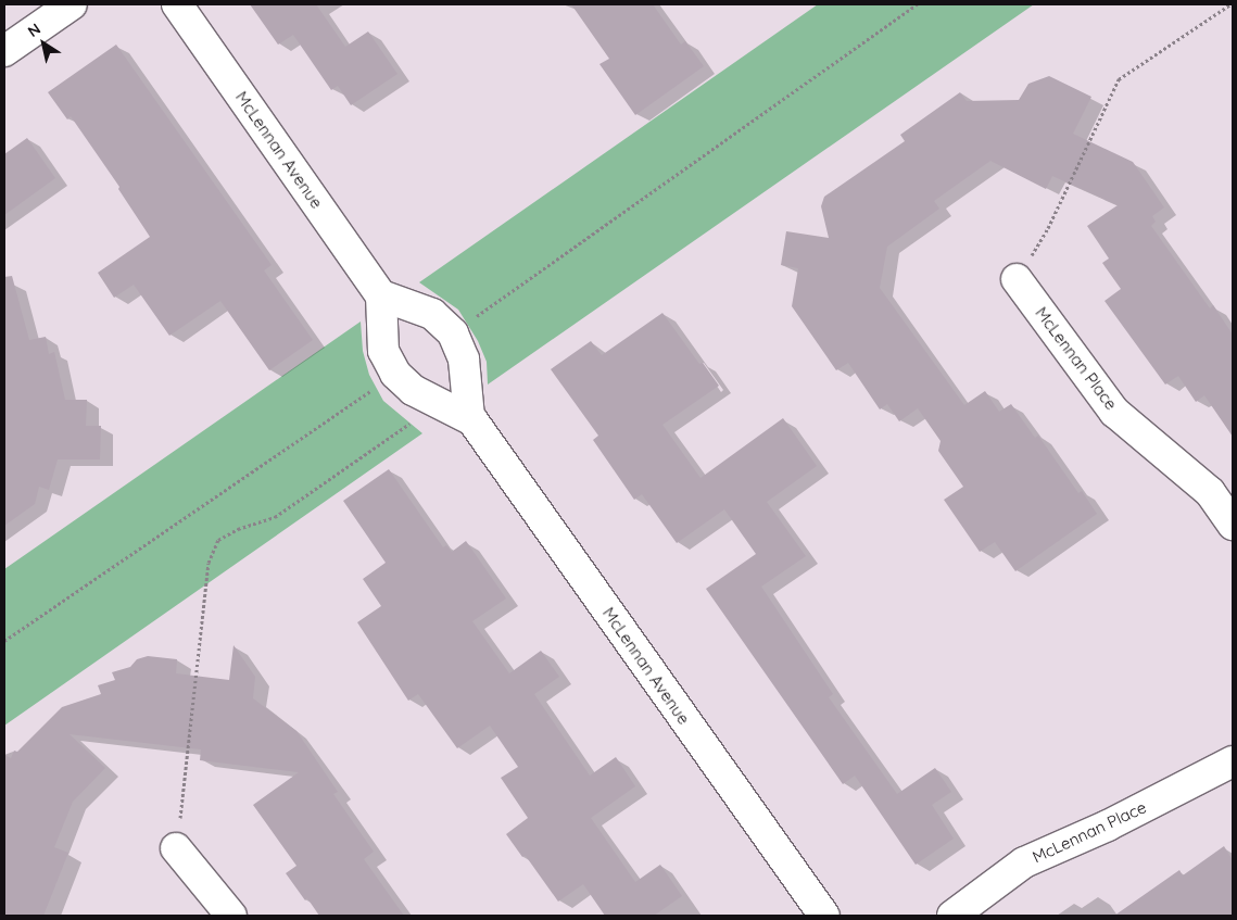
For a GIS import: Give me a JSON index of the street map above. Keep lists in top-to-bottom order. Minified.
{"streets":{"street":["McLennan Avenue","McLennan Place"]},"north":"top left"}
